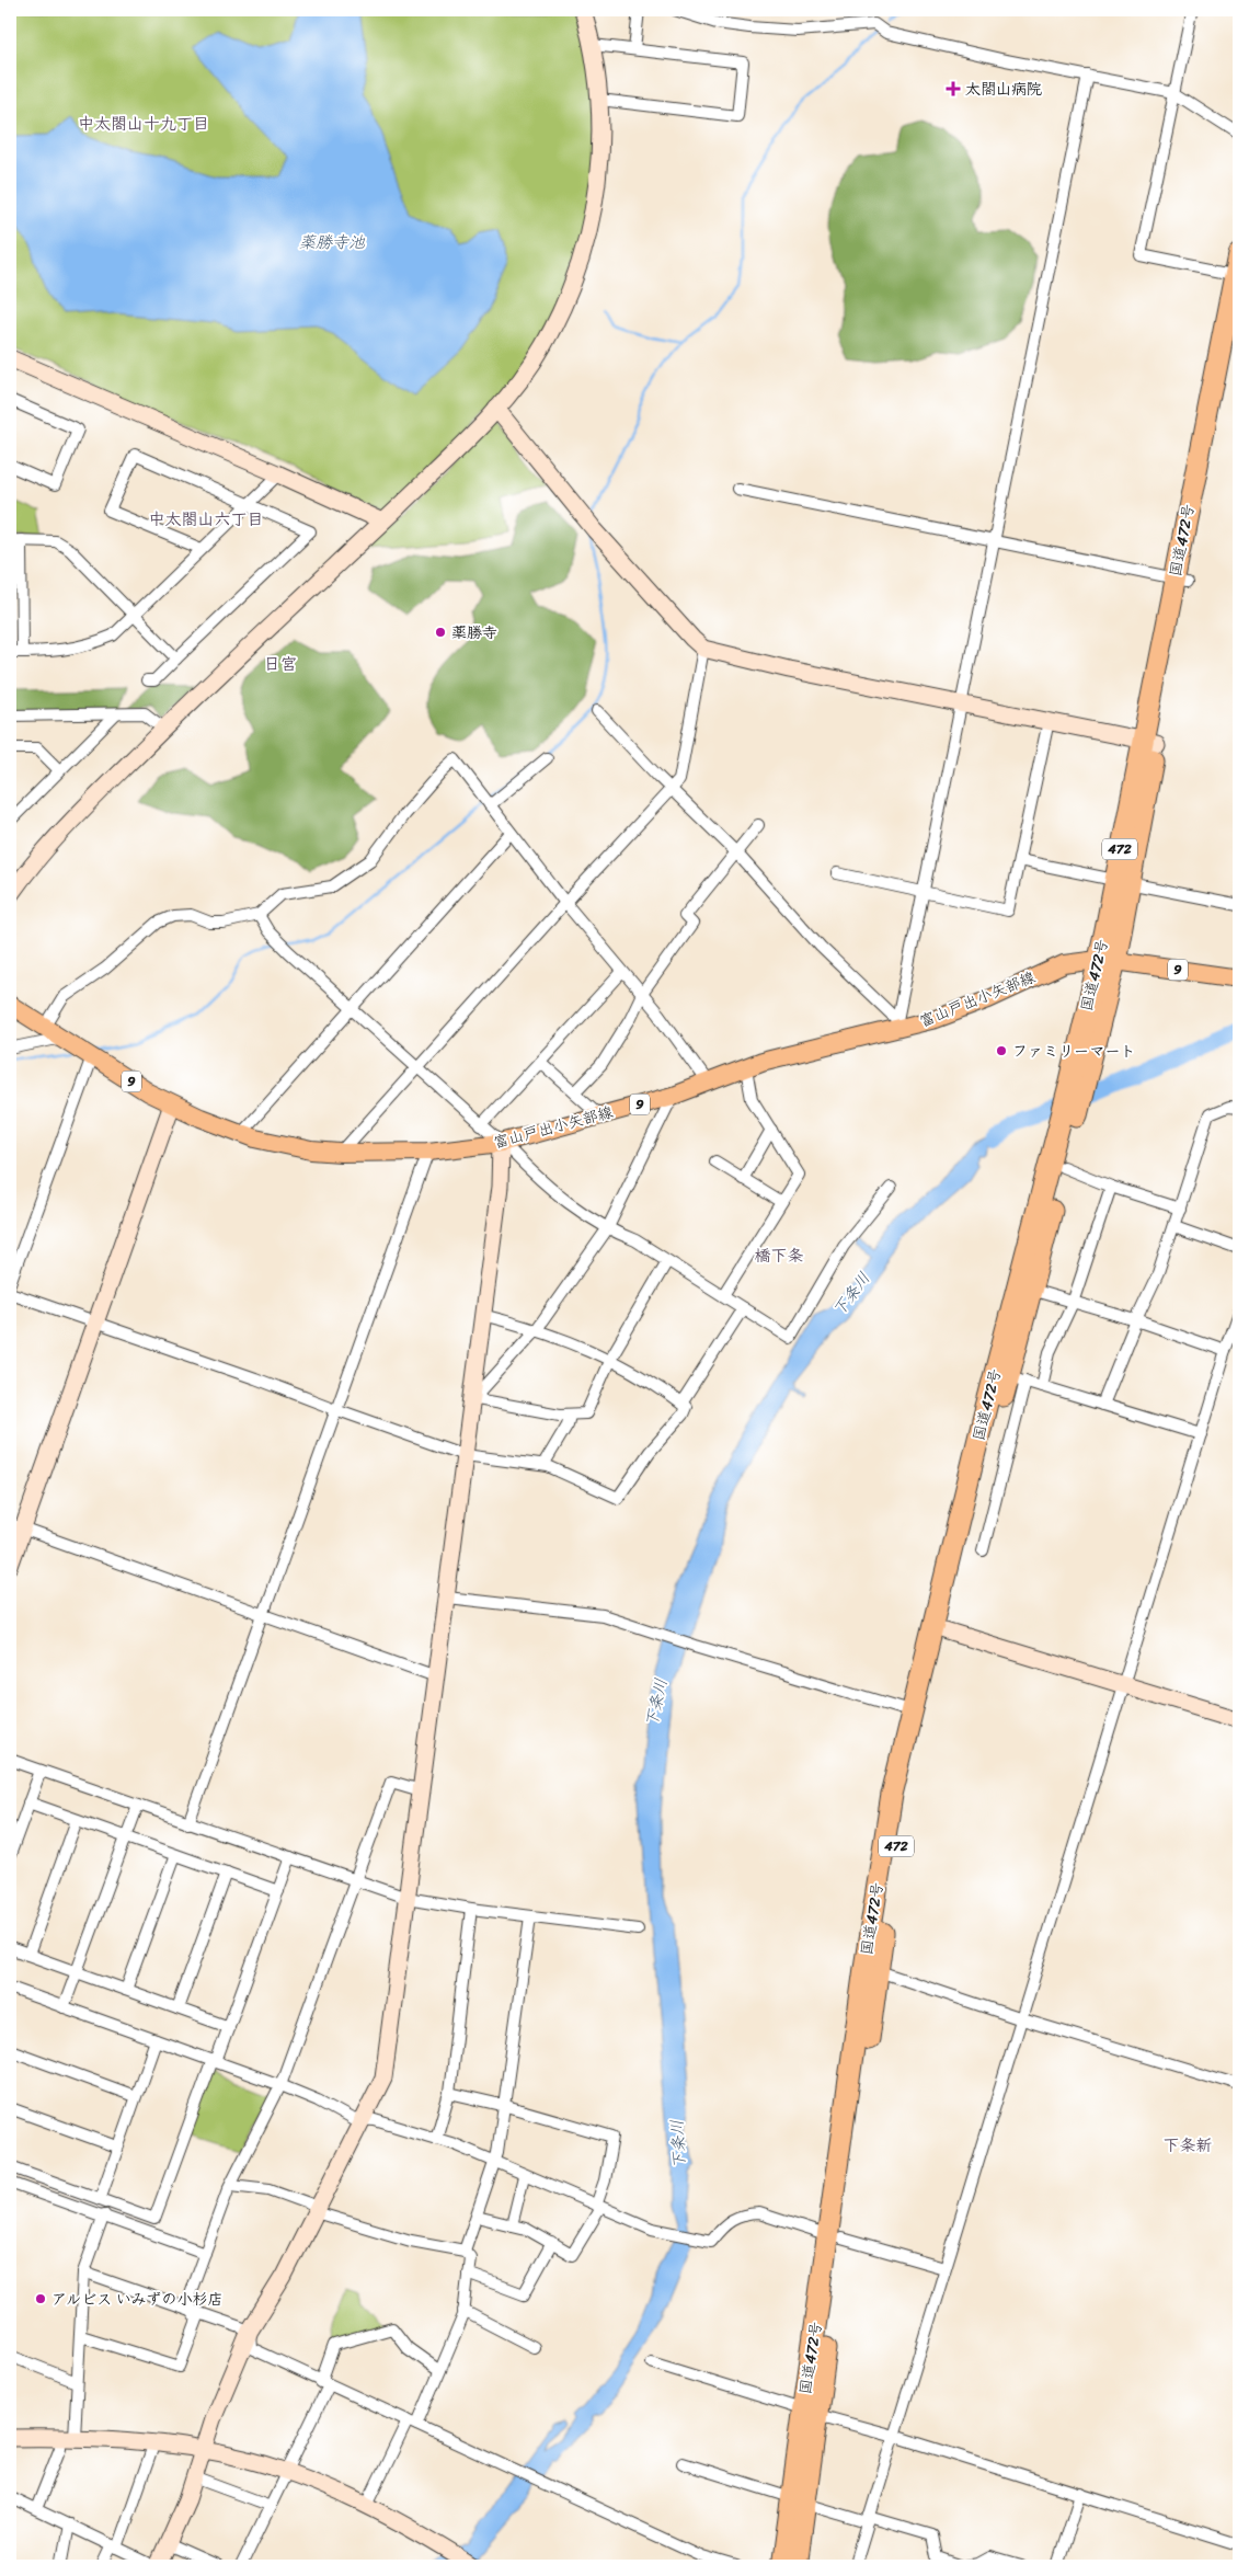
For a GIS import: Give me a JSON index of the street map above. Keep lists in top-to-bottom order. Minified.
{"streets":{"highway":["国道472号","472"],"main road":["9","富山戸出小矢部線"]},"crossings":[["国道472号","富山戸出小矢部線"]],"districts":["中太閤山十九丁目","中太閤山六丁目","日宮","橋下条","下条新"],"water":["薬勝寺池","下条川"],"places":{"health":["太閤山病院"],"other":["薬勝寺","ファミリーマート","アルビス いみずの小杉店"]}}
